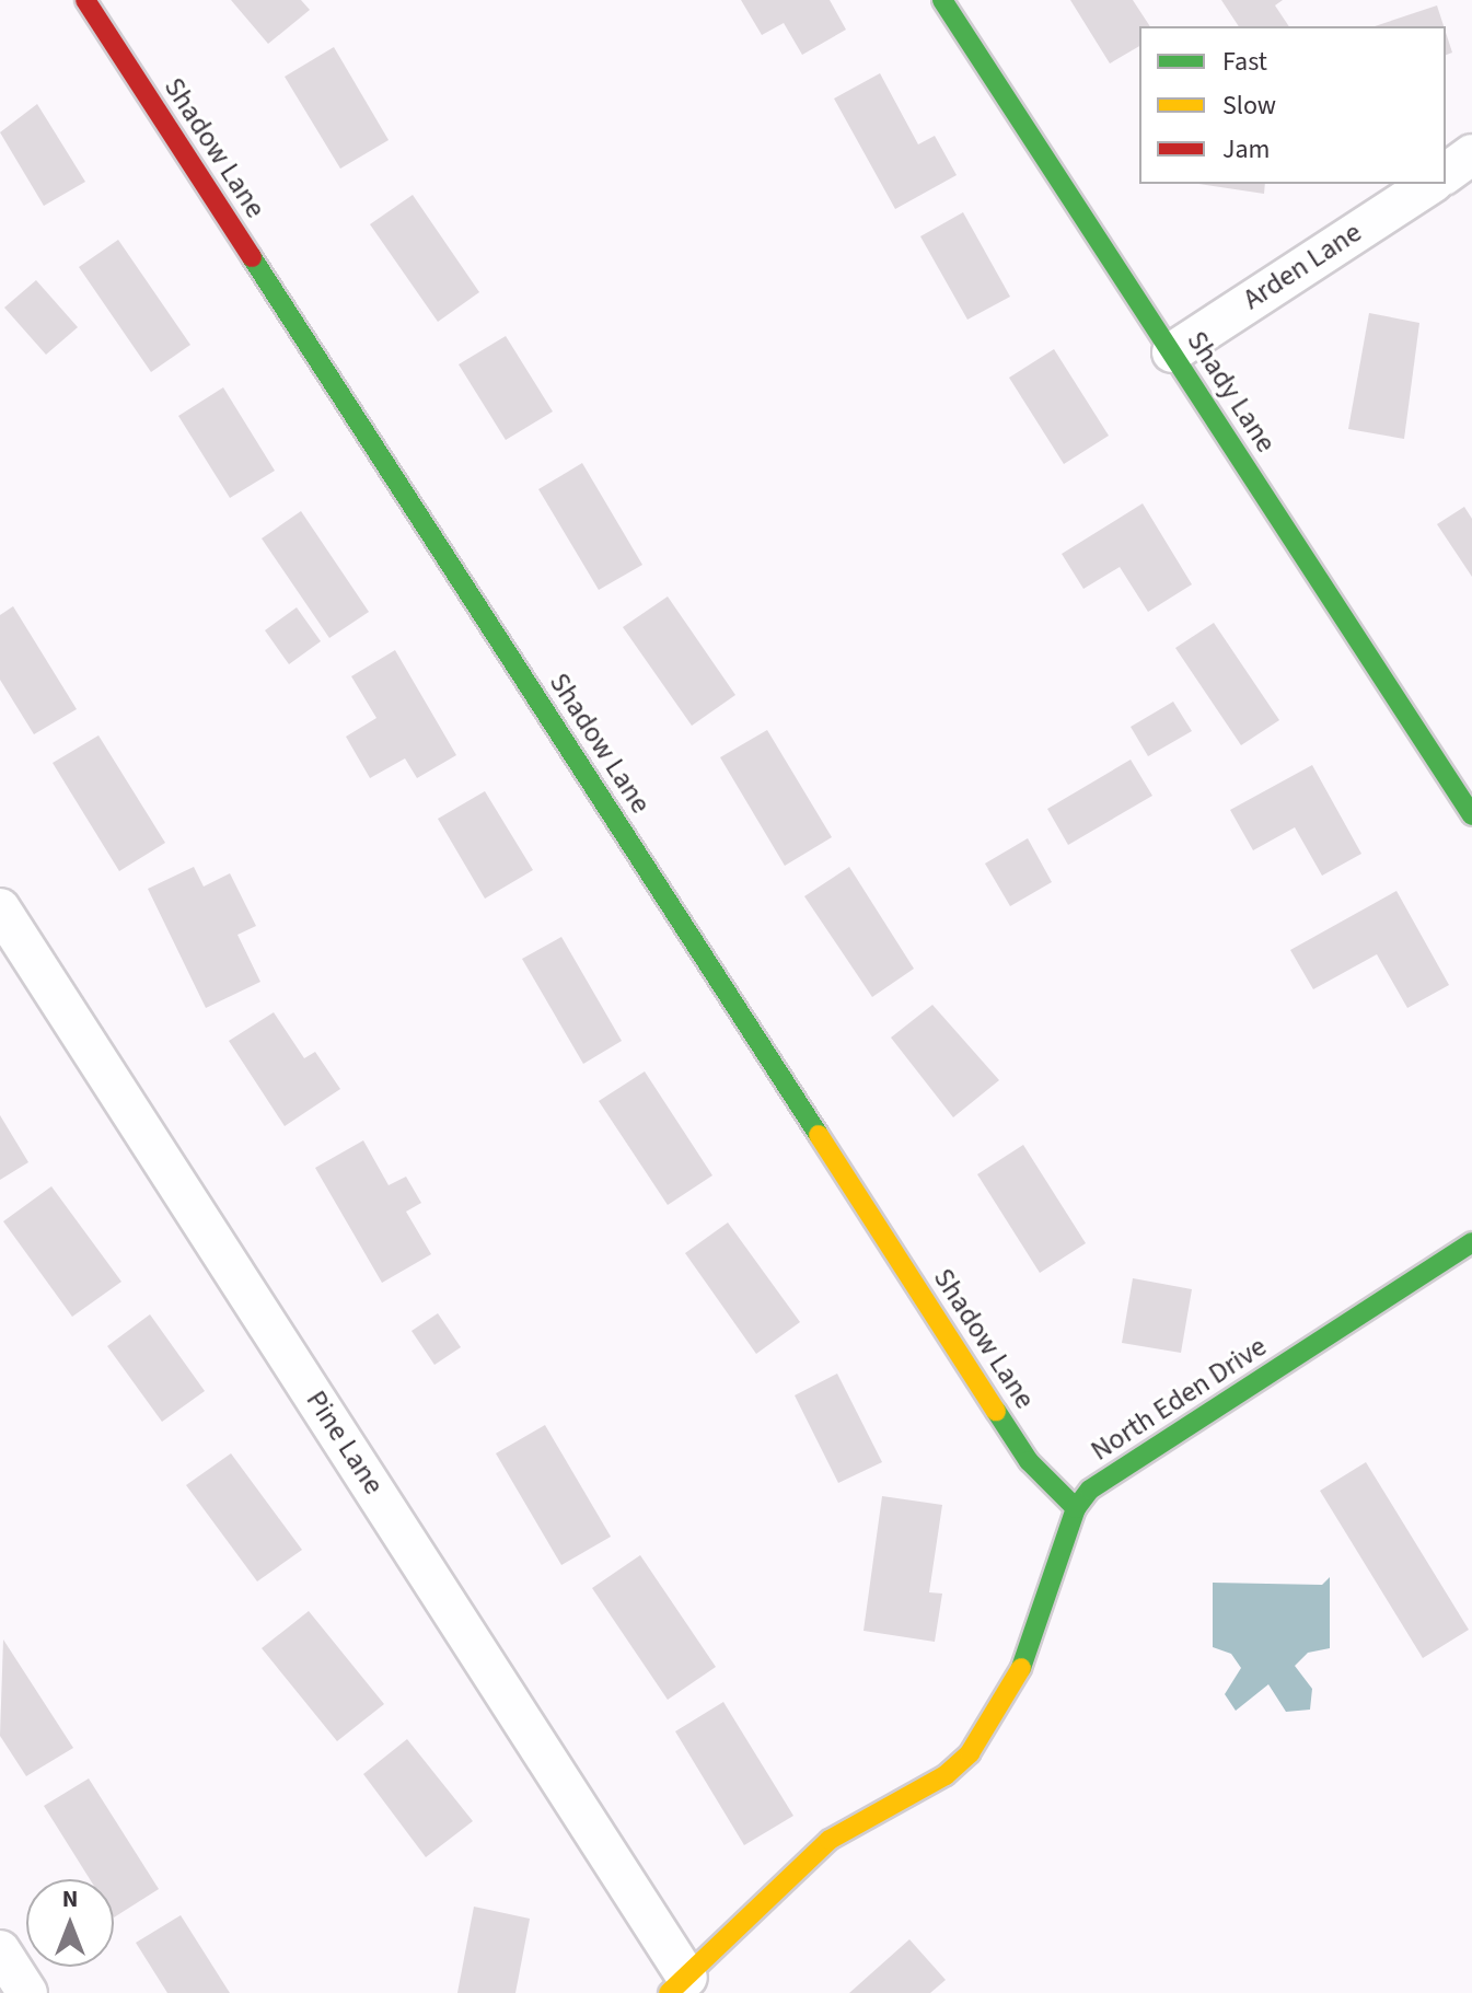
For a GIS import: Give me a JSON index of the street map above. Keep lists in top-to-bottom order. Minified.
{"streets":{"street":["Shadow Lane","Arden Lane","Shady Lane","North Eden Drive","Pine Lane"]},"crossings":[["Shadow Lane","North Eden Drive"],["Arden Lane","Shady Lane"],["North Eden Drive","Pine Lane"]],"legend":["Fast","Slow","Jam"],"north":"top"}
